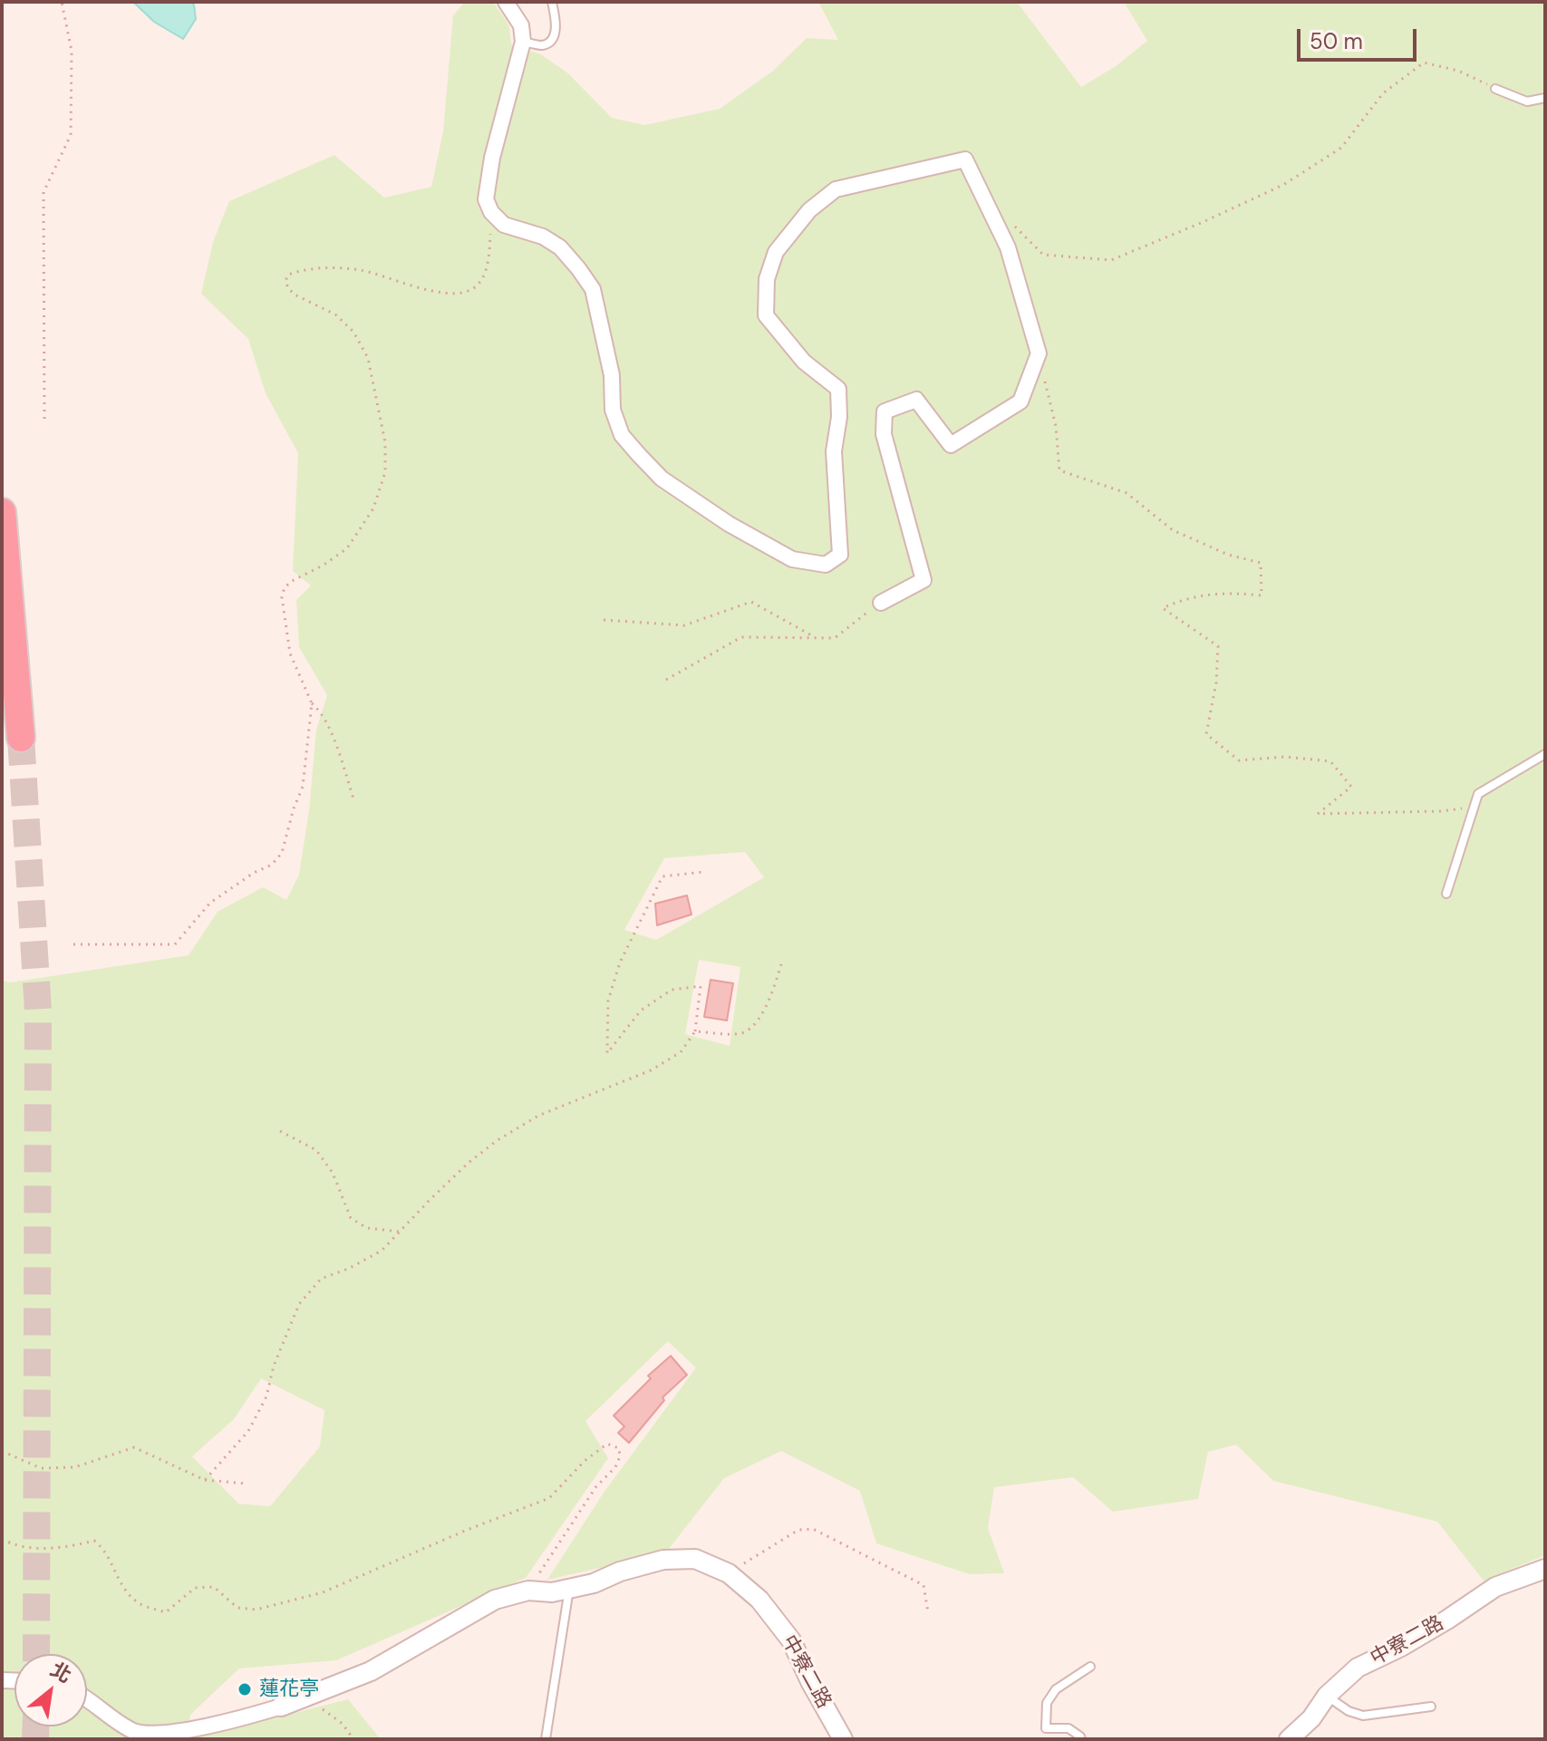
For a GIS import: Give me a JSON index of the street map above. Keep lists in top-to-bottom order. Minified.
{"streets":{"street":["中寮二路"]},"places":["蓮花亭"],"scale_bar":"50 m","north":"top right"}
